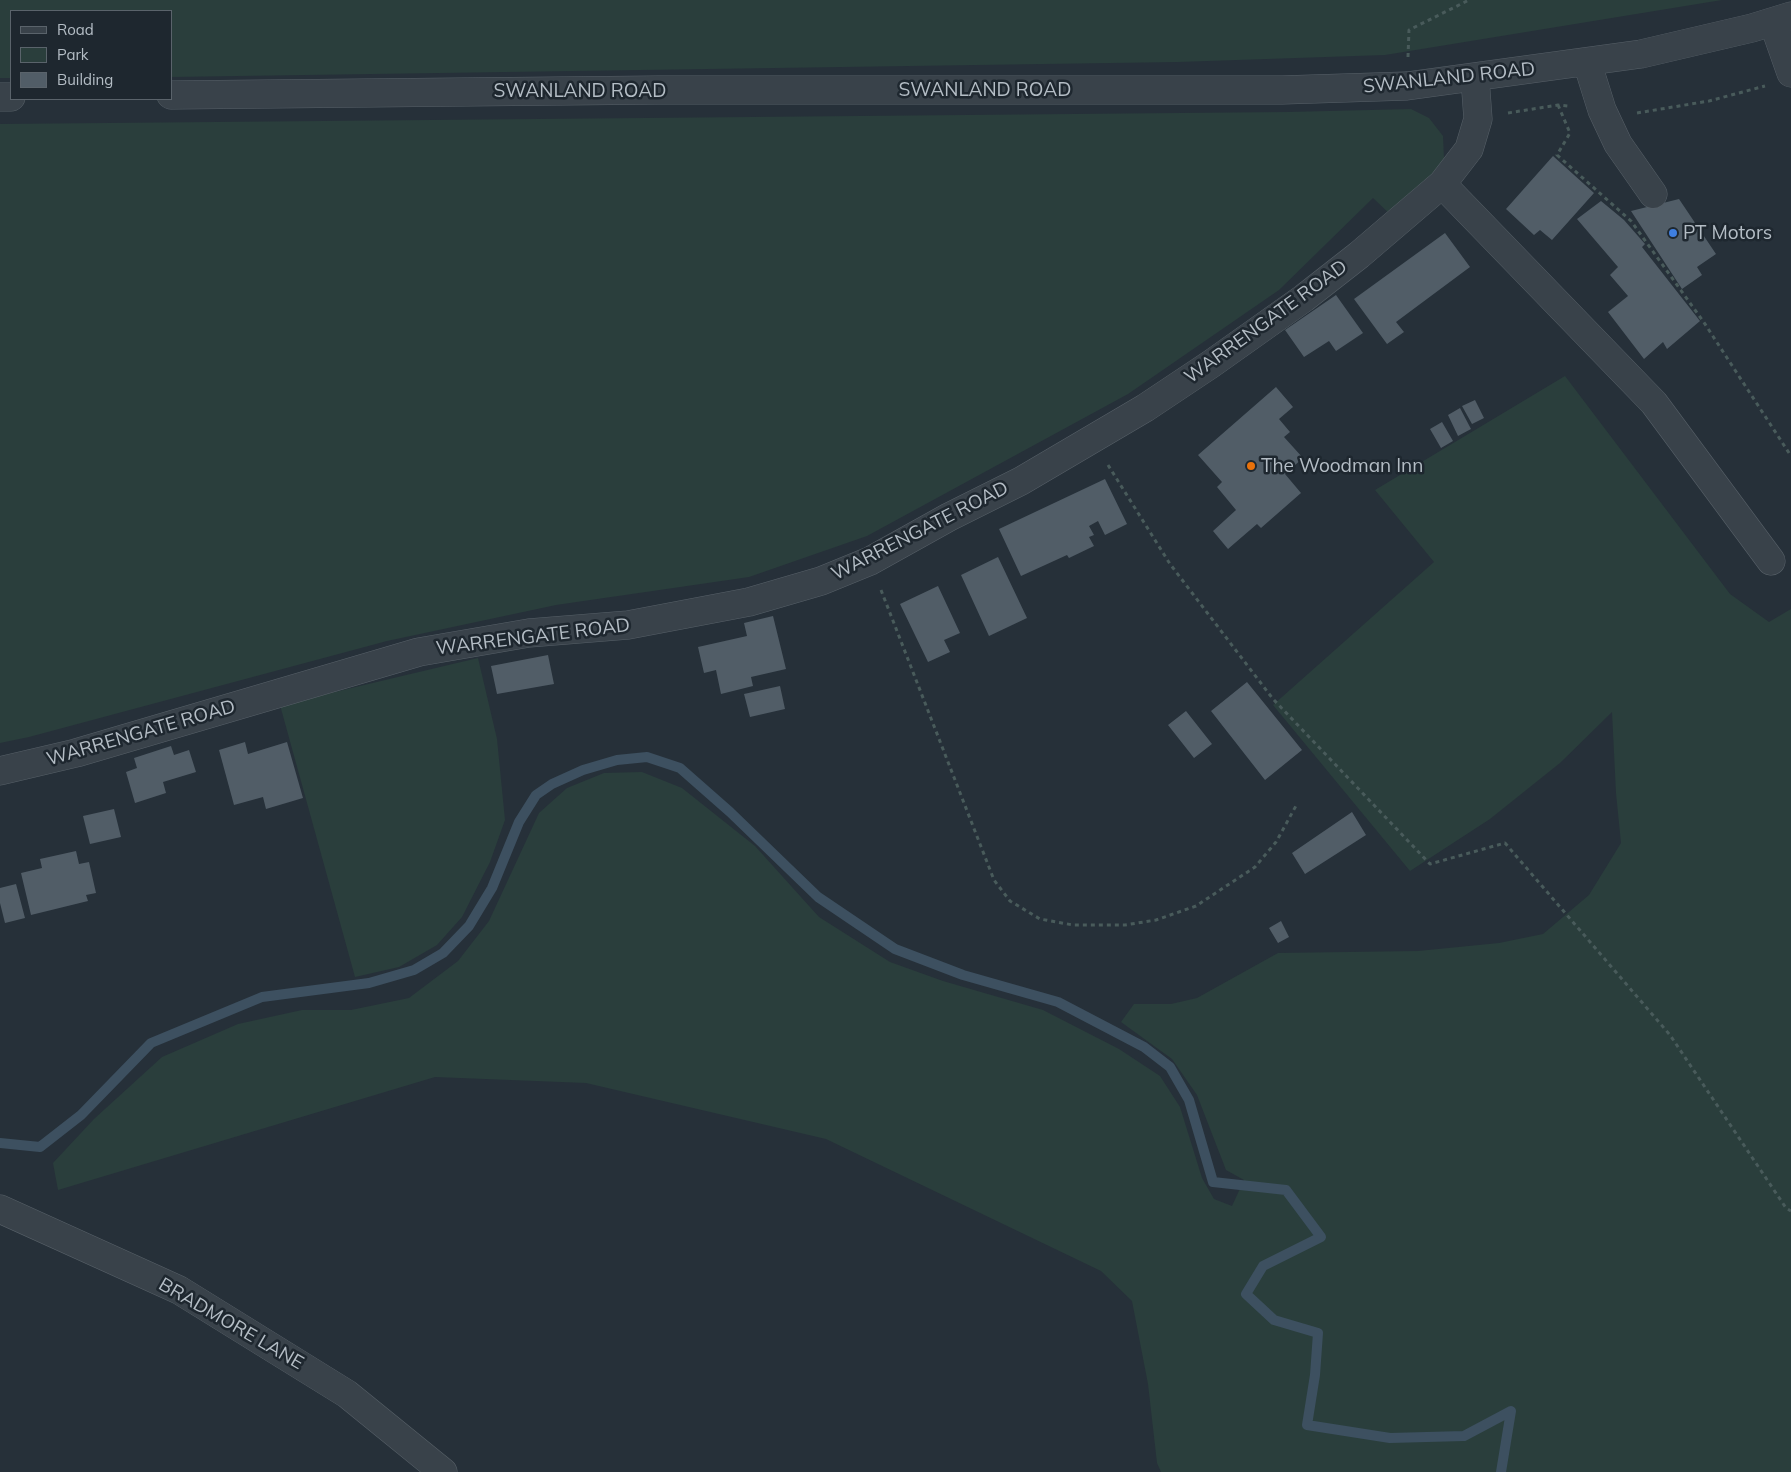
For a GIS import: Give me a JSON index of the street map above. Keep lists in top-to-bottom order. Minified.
{"streets":{"street":["SWANLAND ROAD","WARRENGATE ROAD","BRADMORE LANE"]},"crossings":[["SWANLAND ROAD","WARRENGATE ROAD"]],"places":["PT Motors","The Woodman Inn"],"legend":["Road","Park","Building"]}
